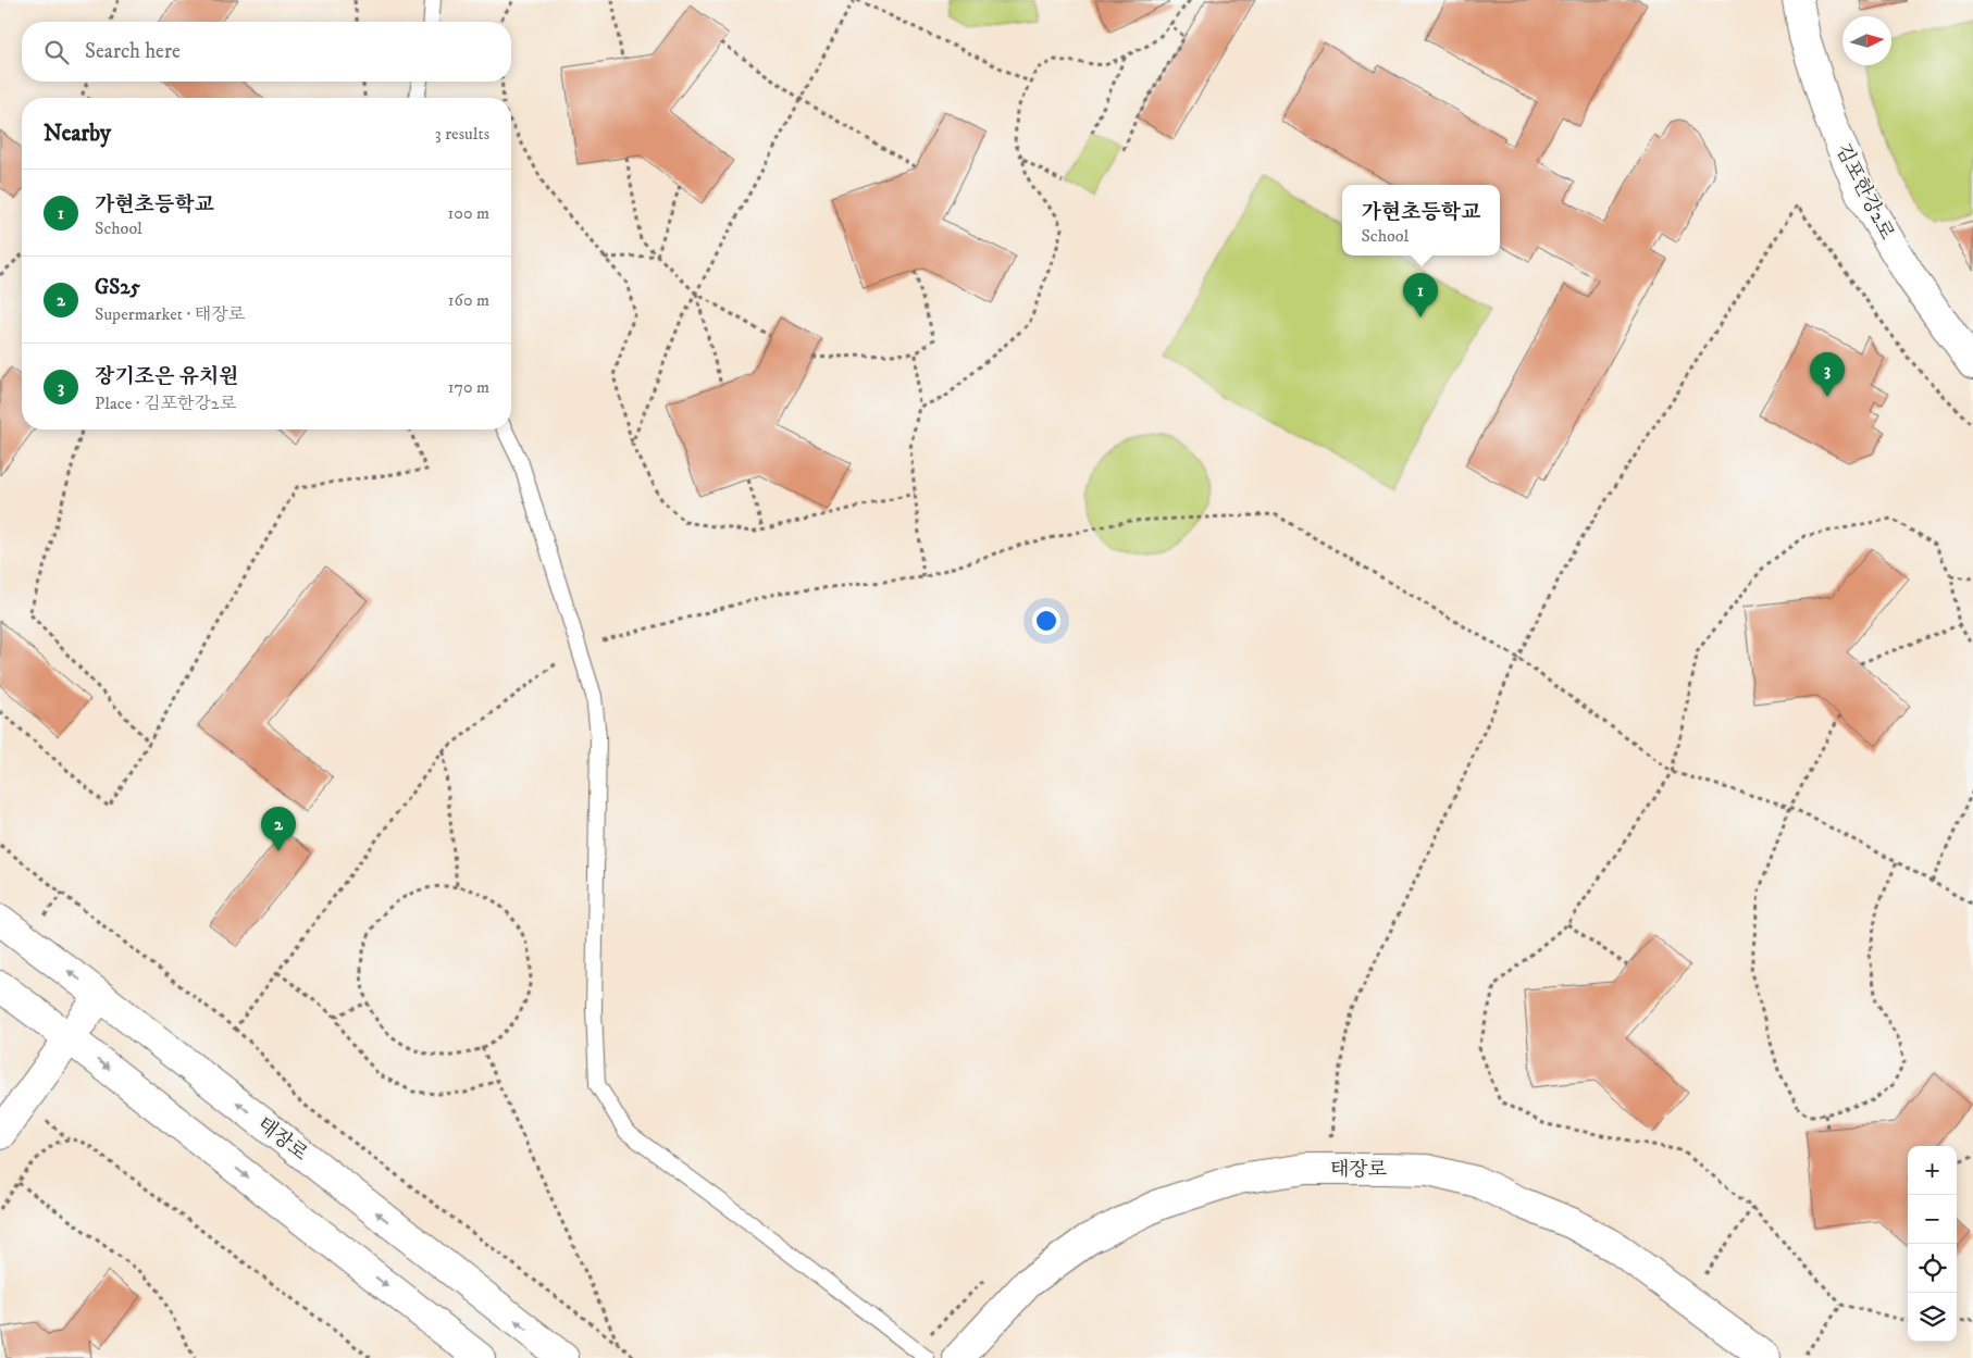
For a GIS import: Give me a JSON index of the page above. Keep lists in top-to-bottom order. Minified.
{"streets":{"street":["김포한강2로","태장로"]},"north":"right","page":{"search":"Search here","heading":["Nearby","3 results"],"list":[{"mark":"1","name":"가현초등학교","note":"School","value":"100 m"},{"mark":"2","name":"GS25","note":"Supermarket · 태장로","value":"160 m"},{"mark":"3","name":"장기조은 유치원","note":"Place · 김포한강2로","value":"170 m"}],"popup":["가현초등학교","School"],"pins":["1","3","2"],"map_buttons":["+","−"]}}
